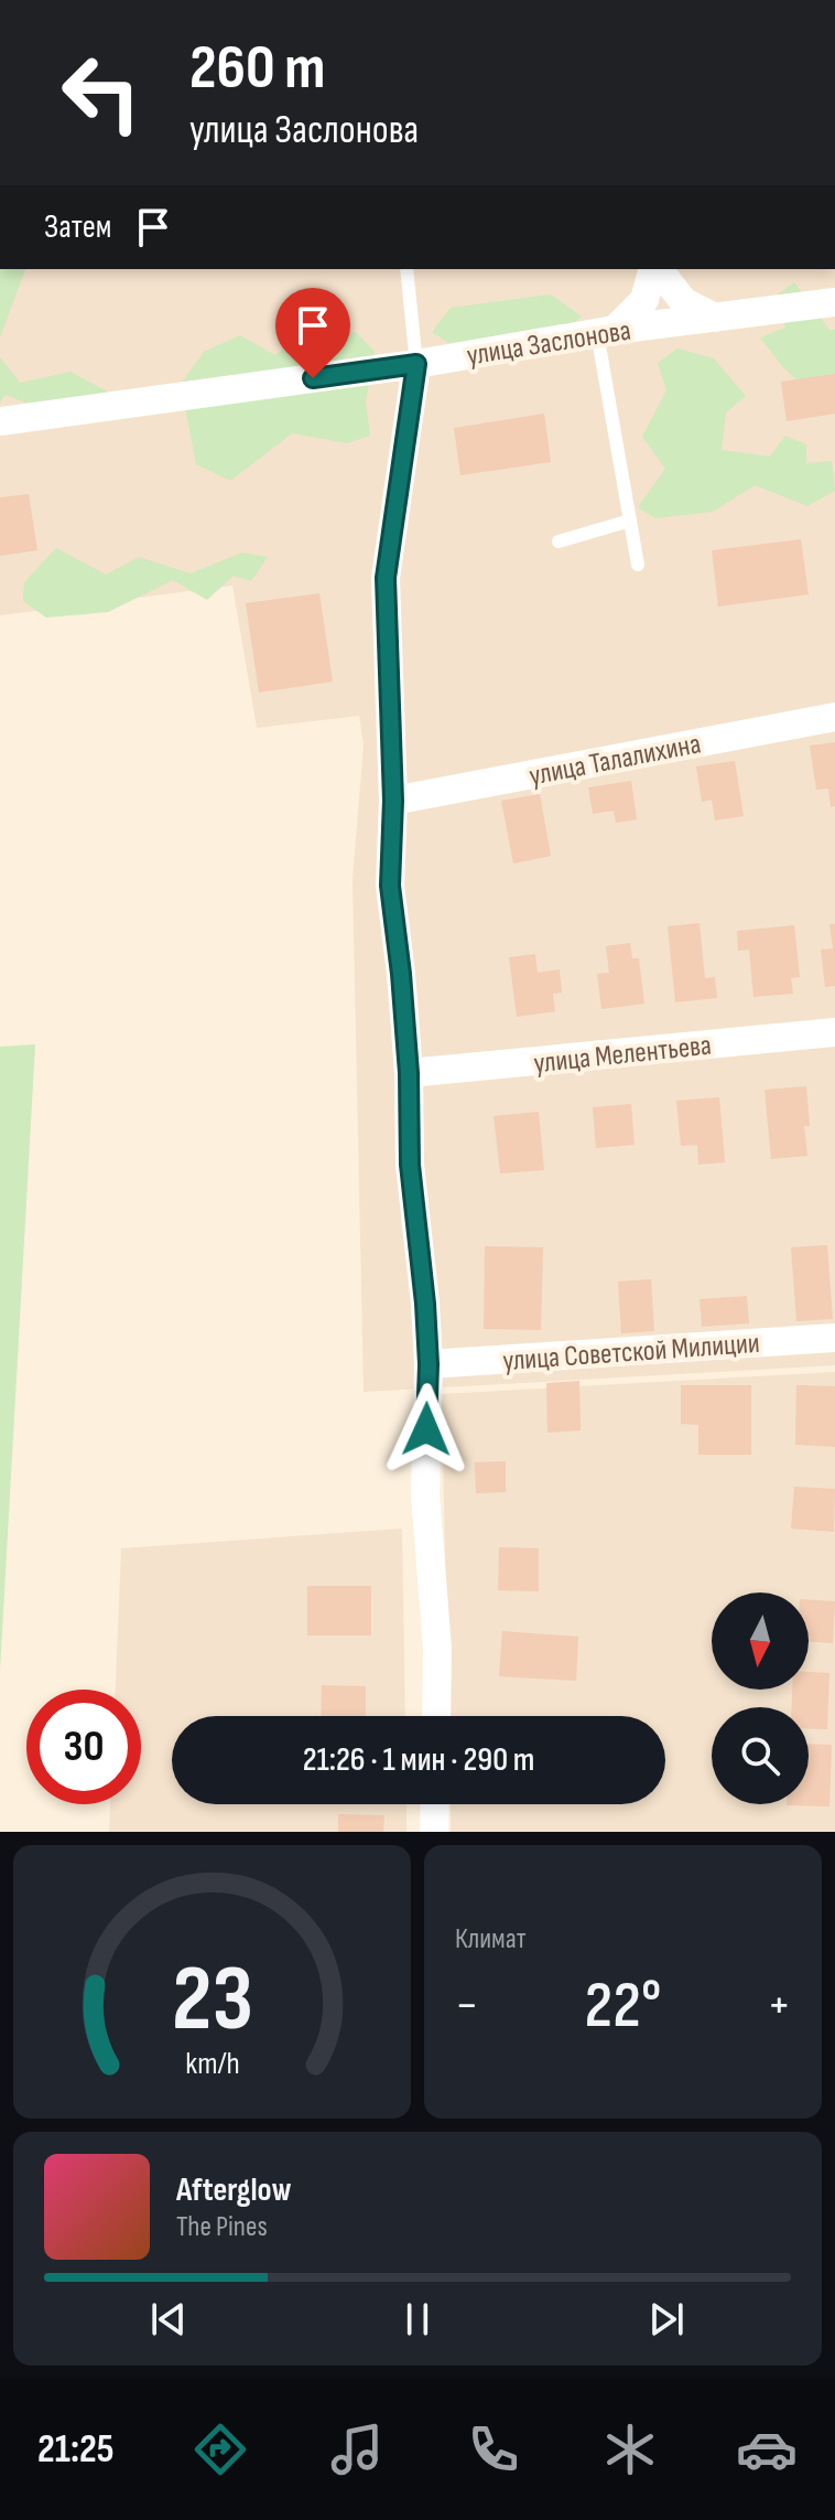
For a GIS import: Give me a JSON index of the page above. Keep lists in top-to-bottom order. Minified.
{"streets":{"street":["улица Заслонова","улица Талалихина","улица Мелентьева","улица Советской Милиции"]},"north":"bottom","page":{"turn":["260 m","улица Заслонова"],"then":"Затем","limit":"30","trip":"21:26 · 1 мин · 290 m","tile":"Климат","heat":["−","22°","+"],"song":["Afterglow","The Pines"],"tabs":"21:25","gauge":["23","km/h"]}}
